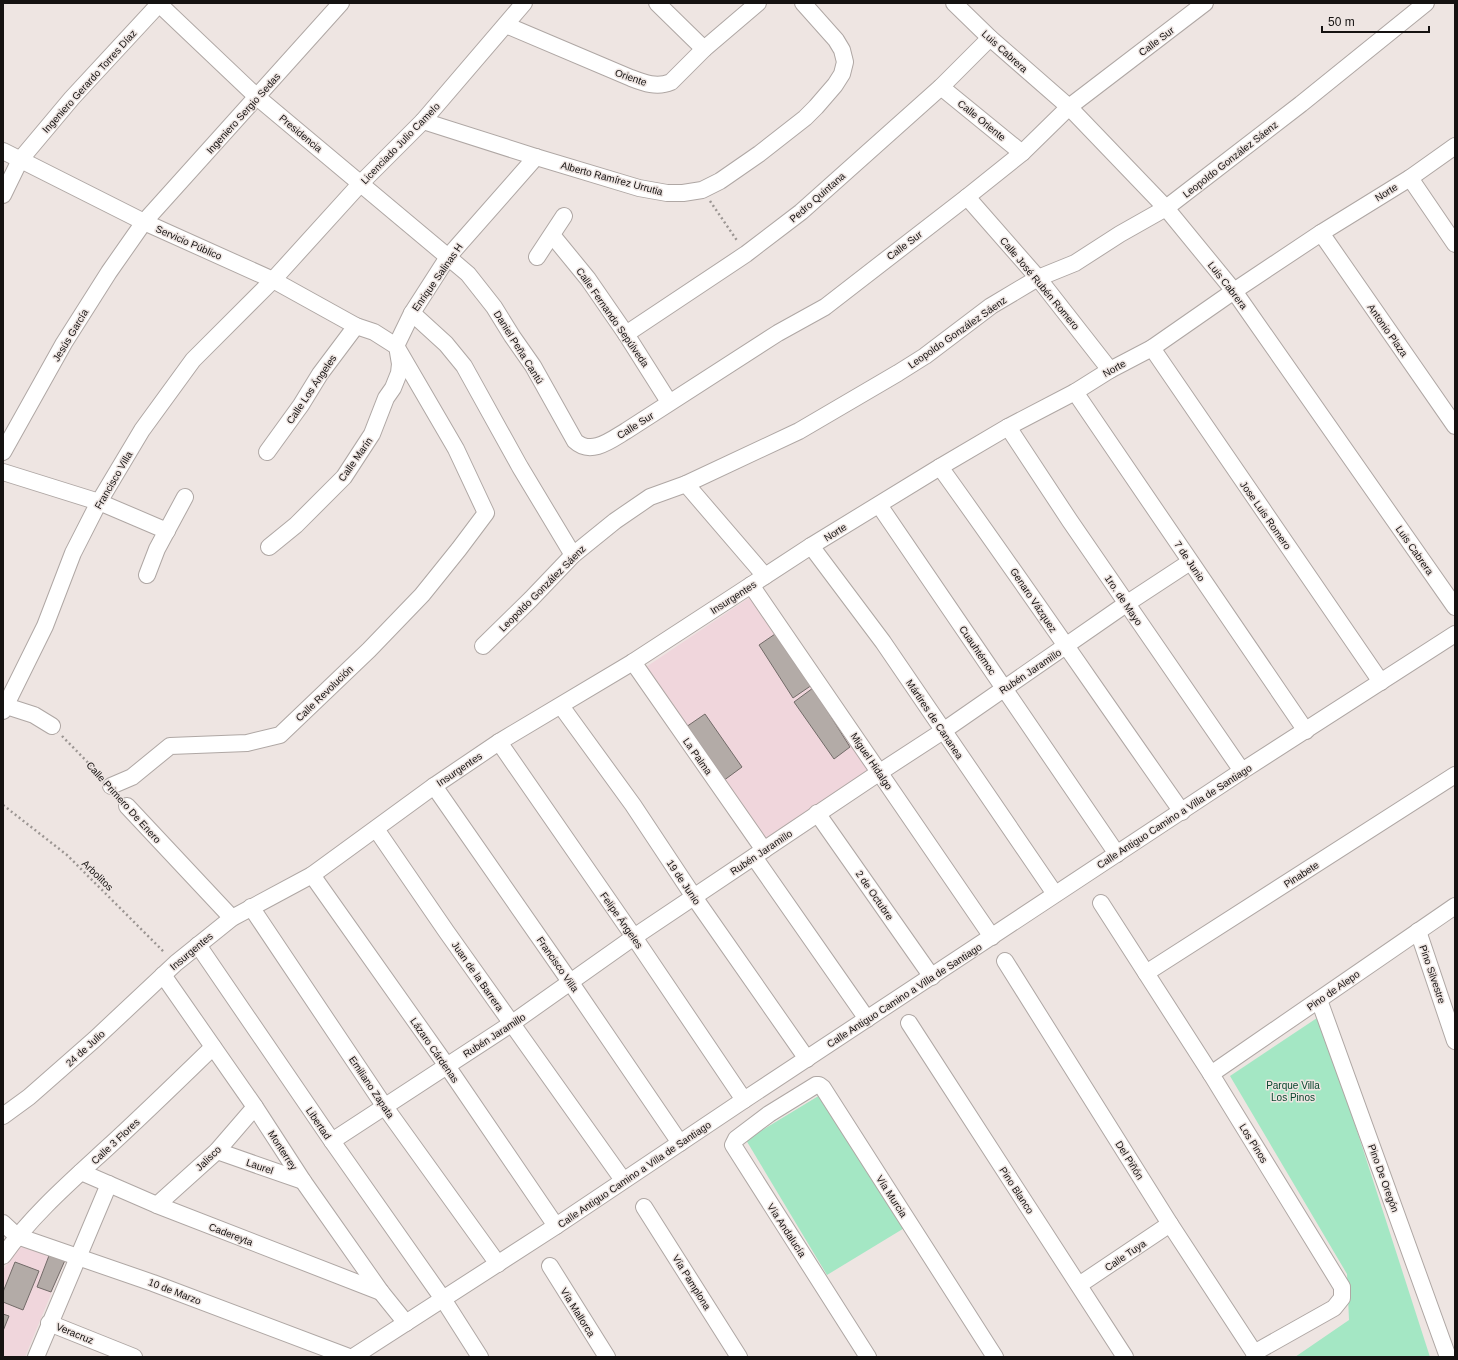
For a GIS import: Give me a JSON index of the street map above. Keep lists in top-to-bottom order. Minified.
{"streets":{"street":["Calle Sur","Luis Cabrera","Oriente","Ingeniero Gerardo Torres Díaz","Ingeniero Sergio Sedas","Calle Oriente","Presidencia","Licenciado Julio Camelo","Leopoldo González Sáenz","Alberto Ramírez Urrutia","Norte","Pedro Quintana","Servicio Público","Enrique Salinas H","Calle José Rubén Romero","Calle Fernando Sepúlveda","Antonio Plaza","Jesús García","Daniel Peña Cantú","Calle Los Ángeles","Calle Marín","Francisco Villa","Jose Luis Romero","7 de Junio","Insurgentes","Genaro Vázquez","1ro. de Mayo","Cuauhtémoc","Rubén Jaramillo","Calle Revolución","Mártires de Cananea","La Palma","Miguel Hidalgo","Calle Primero De Enero","Calle Antiguo Camino a Villa de Santiago","Pinabete","19 de Junio","2 de Octubre","Felipe Ángeles","Pino Silvestre","Juan de la Barrera","Pino de Alepo","24 de Julio","Lázaro Cárdenas","Emiliano Zapata","Libertad","Calle 3 Flores","Los Pinos","Monterrey","Jalisco","Del Piñón","Laurel","Pino De Oregón","Pino Blanco","Vía Murcia","Vía Andalucía","Cadereyta","Calle Tuya","Vía Pamplona","10 de Marzo","Vía Mallorca","Veracruz"],"path":["Arbolitos"]},"crossings":[["Calle Sur","Luis Cabrera"],["Calle Sur","Calle Oriente"],["Calle Sur","Calle José Rubén Romero"],["Calle Sur","Calle Fernando Sepúlveda"],["Calle Sur","Daniel Peña Cantú"],["Luis Cabrera","Leopoldo González Sáenz"],["Luis Cabrera","Norte"],["Luis Cabrera","Pedro Quintana"],["Oriente","Licenciado Julio Camelo"],["Ingeniero Gerardo Torres Díaz","Presidencia"],["Ingeniero Gerardo Torres Díaz","Servicio Público"],["Ingeniero Sergio Sedas","Presidencia"],["Ingeniero Sergio Sedas","Servicio Público"],["Ingeniero Sergio Sedas","Jesús García"],["Calle Oriente","Pedro Quintana"],["Presidencia","Licenciado Julio Camelo"],["Presidencia","Enrique Salinas H"],["Presidencia","Daniel Peña Cantú"],["Licenciado Julio Camelo","Alberto Ramírez Urrutia"],["Licenciado Julio Camelo","Servicio Público"],["Licenciado Julio Camelo","Francisco Villa"],["Leopoldo González Sáenz","Calle José Rubén Romero"],["Alberto Ramírez Urrutia","Enrique Salinas H"],["Norte","Calle José Rubén Romero"],["Norte","Antonio Plaza"],["Norte","Jose Luis Romero"],["Norte","7 de Junio"],["Norte","Insurgentes"],["Norte","Genaro Vázquez"],["Norte","1ro. de Mayo"],["Norte","Cuauhtémoc"],["Norte","Mártires de Cananea"],["Pedro Quintana","Calle Fernando Sepúlveda"],["Servicio Público","Enrique Salinas H"],["Servicio Público","Jesús García"],["Servicio Público","Calle Los Ángeles"],["Servicio Público","Calle Marín"],["Servicio Público","Francisco Villa"],["Servicio Público","Calle Revolución"],["Enrique Salinas H","Daniel Peña Cantú"],["Enrique Salinas H","Calle Marín"],["Enrique Salinas H","Calle Revolución"],["Calle Marín","Calle Revolución"],["Francisco Villa","Insurgentes"],["Francisco Villa","Rubén Jaramillo"],["Francisco Villa","Calle Antiguo Camino a Villa de Santiago"],["Jose Luis Romero","Calle Antiguo Camino a Villa de Santiago"],["7 de Junio","Rubén Jaramillo"],["7 de Junio","Calle Antiguo Camino a Villa de Santiago"],["Insurgentes","La Palma"],["Insurgentes","Miguel Hidalgo"],["Insurgentes","Calle Primero De Enero"],["Insurgentes","Arbolitos"],["Insurgentes","19 de Junio"],["Insurgentes","Felipe Ángeles"],["Insurgentes","Juan de la Barrera"],["Insurgentes","24 de Julio"],["Insurgentes","Lázaro Cárdenas"],["Insurgentes","Emiliano Zapata"],["Insurgentes","Libertad"],["Insurgentes","Monterrey"],["Genaro Vázquez","Rubén Jaramillo"],["Genaro Vázquez","Calle Antiguo Camino a Villa de Santiago"],["1ro. de Mayo","Rubén Jaramillo"],["1ro. de Mayo","Calle Antiguo Camino a Villa de Santiago"],["Cuauhtémoc","Rubén Jaramillo"],["Cuauhtémoc","Calle Antiguo Camino a Villa de Santiago"],["Rubén Jaramillo","Mártires de Cananea"],["Rubén Jaramillo","La Palma"],["Rubén Jaramillo","Miguel Hidalgo"],["Rubén Jaramillo","19 de Junio"],["Rubén Jaramillo","2 de Octubre"],["Rubén Jaramillo","Felipe Ángeles"],["Rubén Jaramillo","Juan de la Barrera"],["Rubén Jaramillo","Lázaro Cárdenas"],["Rubén Jaramillo","Emiliano Zapata"],["Rubén Jaramillo","Libertad"],["Calle Revolución","Calle Primero De Enero"],["Mártires de Cananea","Calle Antiguo Camino a Villa de Santiago"],["La Palma","Calle Antiguo Camino a Villa de Santiago"],["Miguel Hidalgo","Calle Antiguo Camino a Villa de Santiago"],["Calle Antiguo Camino a Villa de Santiago","19 de Junio"],["Calle Antiguo Camino a Villa de Santiago","2 de Octubre"],["Calle Antiguo Camino a Villa de Santiago","Felipe Ángeles"],["Calle Antiguo Camino a Villa de Santiago","Juan de la Barrera"],["Calle Antiguo Camino a Villa de Santiago","Lázaro Cárdenas"],["Calle Antiguo Camino a Villa de Santiago","Emiliano Zapata"],["Calle Antiguo Camino a Villa de Santiago","Libertad"],["Calle Antiguo Camino a Villa de Santiago","Monterrey"],["Pinabete","Los Pinos"],["Pino Silvestre","Pino de Alepo"],["Pino de Alepo","Los Pinos"],["Pino de Alepo","Pino De Oregón"],["24 de Julio","Monterrey"],["Calle 3 Flores","Monterrey"],["Calle 3 Flores","Cadereyta"],["Calle 3 Flores","10 de Marzo"],["Los Pinos","Del Piñón"],["Monterrey","Jalisco"],["Monterrey","Laurel"],["Monterrey","Cadereyta"],["Jalisco","Laurel"],["Jalisco","Cadereyta"],["Del Piñón","Calle Tuya"],["Pino Blanco","Calle Tuya"],["Vía Murcia","Vía Andalucía"]],"parks":["Parque Villa Los Pinos"],"scale_bar":"50 m"}
